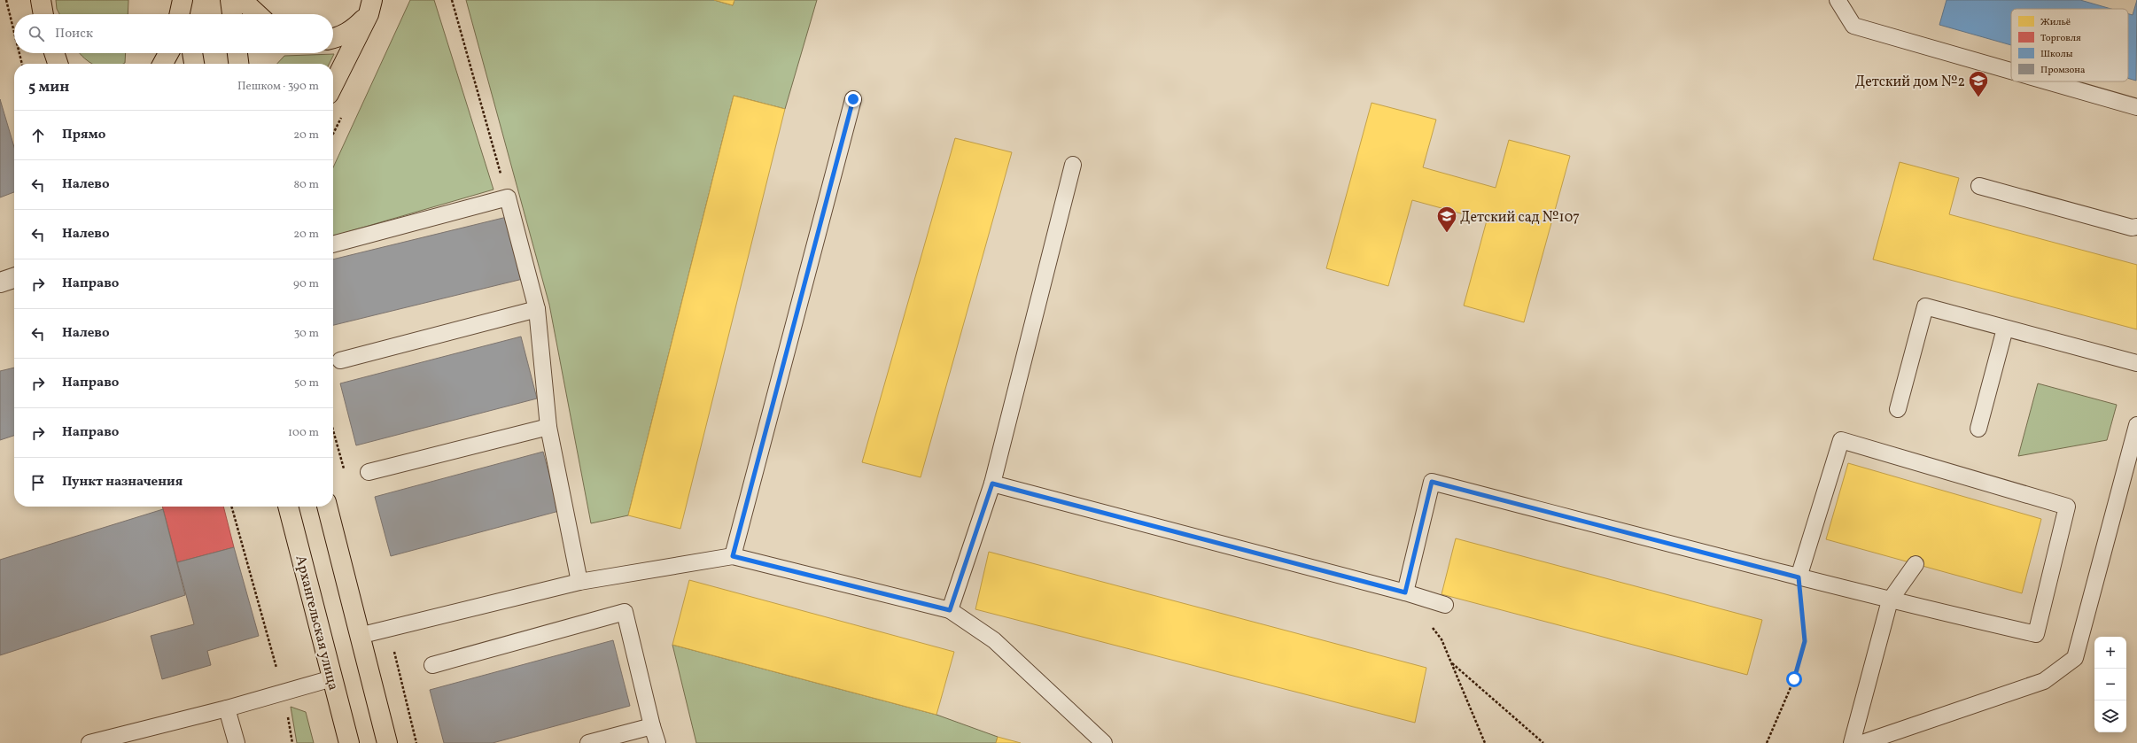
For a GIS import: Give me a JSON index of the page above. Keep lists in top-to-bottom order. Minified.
{"streets":{"main road":["Архангельская улица"]},"places":{"school or university":["Детский дом №2","Детский сад №107"]},"legend":["Жильё","Торговля","Школы","Промзона"],"page":{"search":"Поиск","heading":["5 мин","Пешком · 390 m"],"list":[["Прямо","20 m"],["Налево","80 m"],["Налево","20 m"],["Направо","90 m"],["Налево","30 m"],["Направо","50 m"],["Направо","100 m"],"Пункт назначения"],"map_buttons":["+","−"]}}
